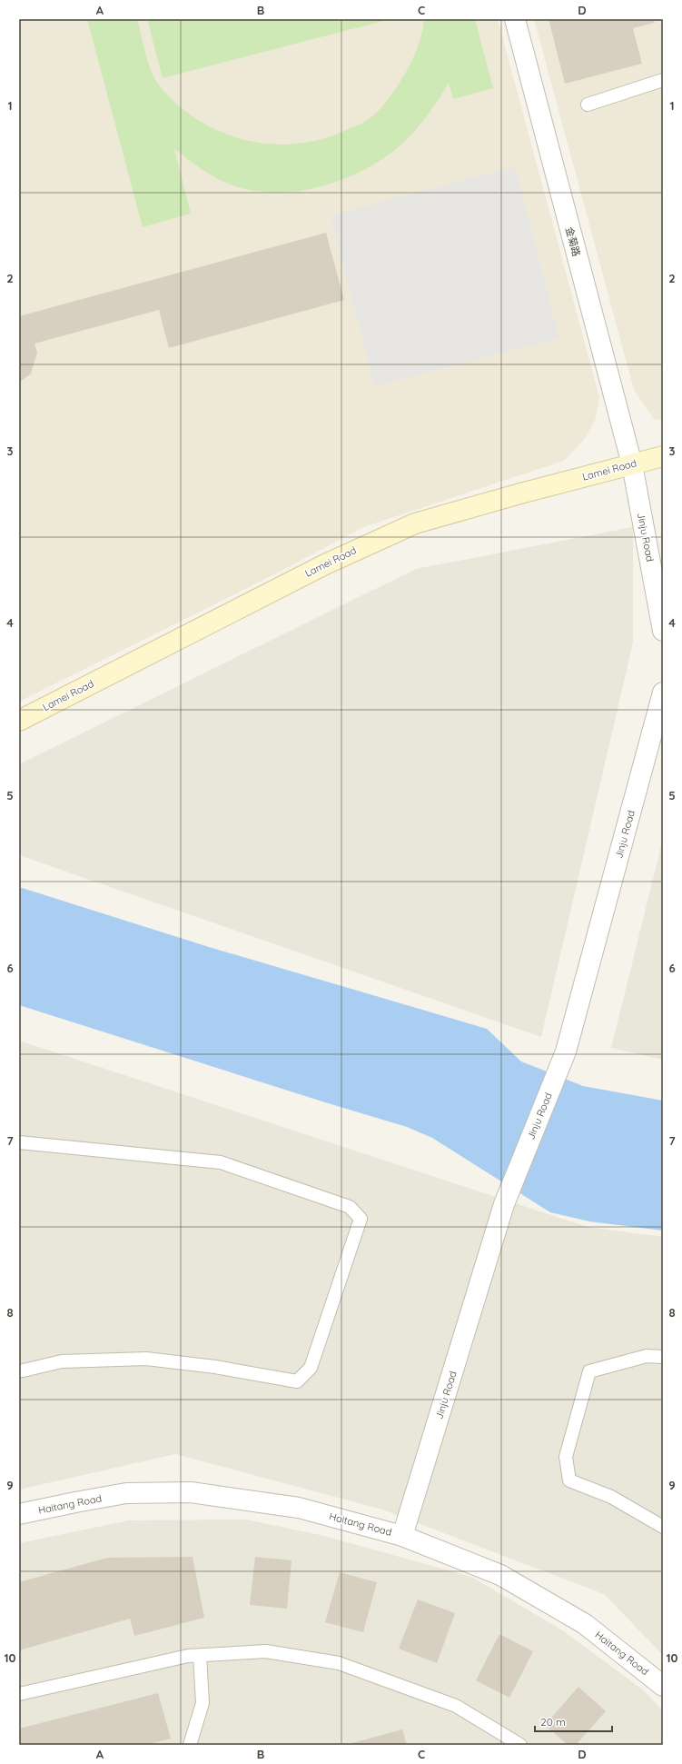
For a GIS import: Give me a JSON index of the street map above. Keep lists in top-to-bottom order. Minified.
{"streets":{"street":["金菊路","Lamei Road","Jinju Road","Haitang Road"]},"crossings":[["金菊路","Lamei Road"],["金菊路","Jinju Road"],["Lamei Road","Jinju Road"],["Jinju Road","Haitang Road"]],"scale_bar":"20 m","grid":{"columns":["A","B","C","D"],"rows":["1","2","3","4","5","6","7","8","9","10"]}}
